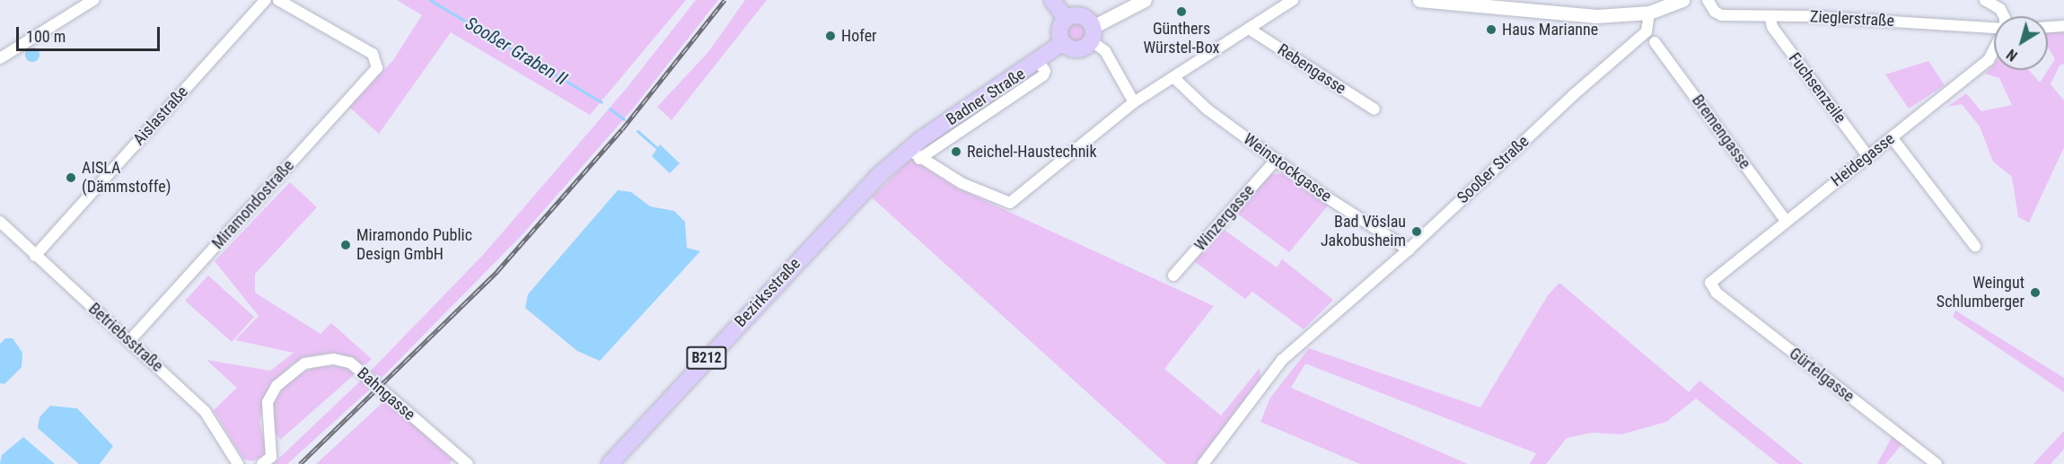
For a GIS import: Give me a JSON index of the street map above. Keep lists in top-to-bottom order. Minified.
{"streets":{"main road":["Badner Straße","Bezirksstraße","B212"],"street":["Zieglerstraße","Rebengasse","Fuchsenzeile","Aislastraße","Bremengasse","Heidegasse","Weinstockgasse","Sooßer Straße","Miramondostraße","Winzergasse","Betriebsstraße","Gürtelgasse","Bahngasse"]},"crossings":[["Zieglerstraße","Fuchsenzeile"],["Fuchsenzeile","Heidegasse"],["Badner Straße","Bezirksstraße"],["Aislastraße","Betriebsstraße"],["Bremengasse","Heidegasse"],["Heidegasse","Gürtelgasse"],["Weinstockgasse","Sooßer Straße"],["Weinstockgasse","Winzergasse"],["Miramondostraße","Betriebsstraße"]],"water":["Sooßer Graben II"],"places":["Günthers Würstel-Box","Haus Marianne","Hofer","Reichel-Haustechnik","AISLA (Dämmstoffe)","Bad Vöslau Jakobusheim","Miramondo Public Design GmbH","Weingut Schlumberger"],"scale_bar":"100 m","north":"bottom left"}
